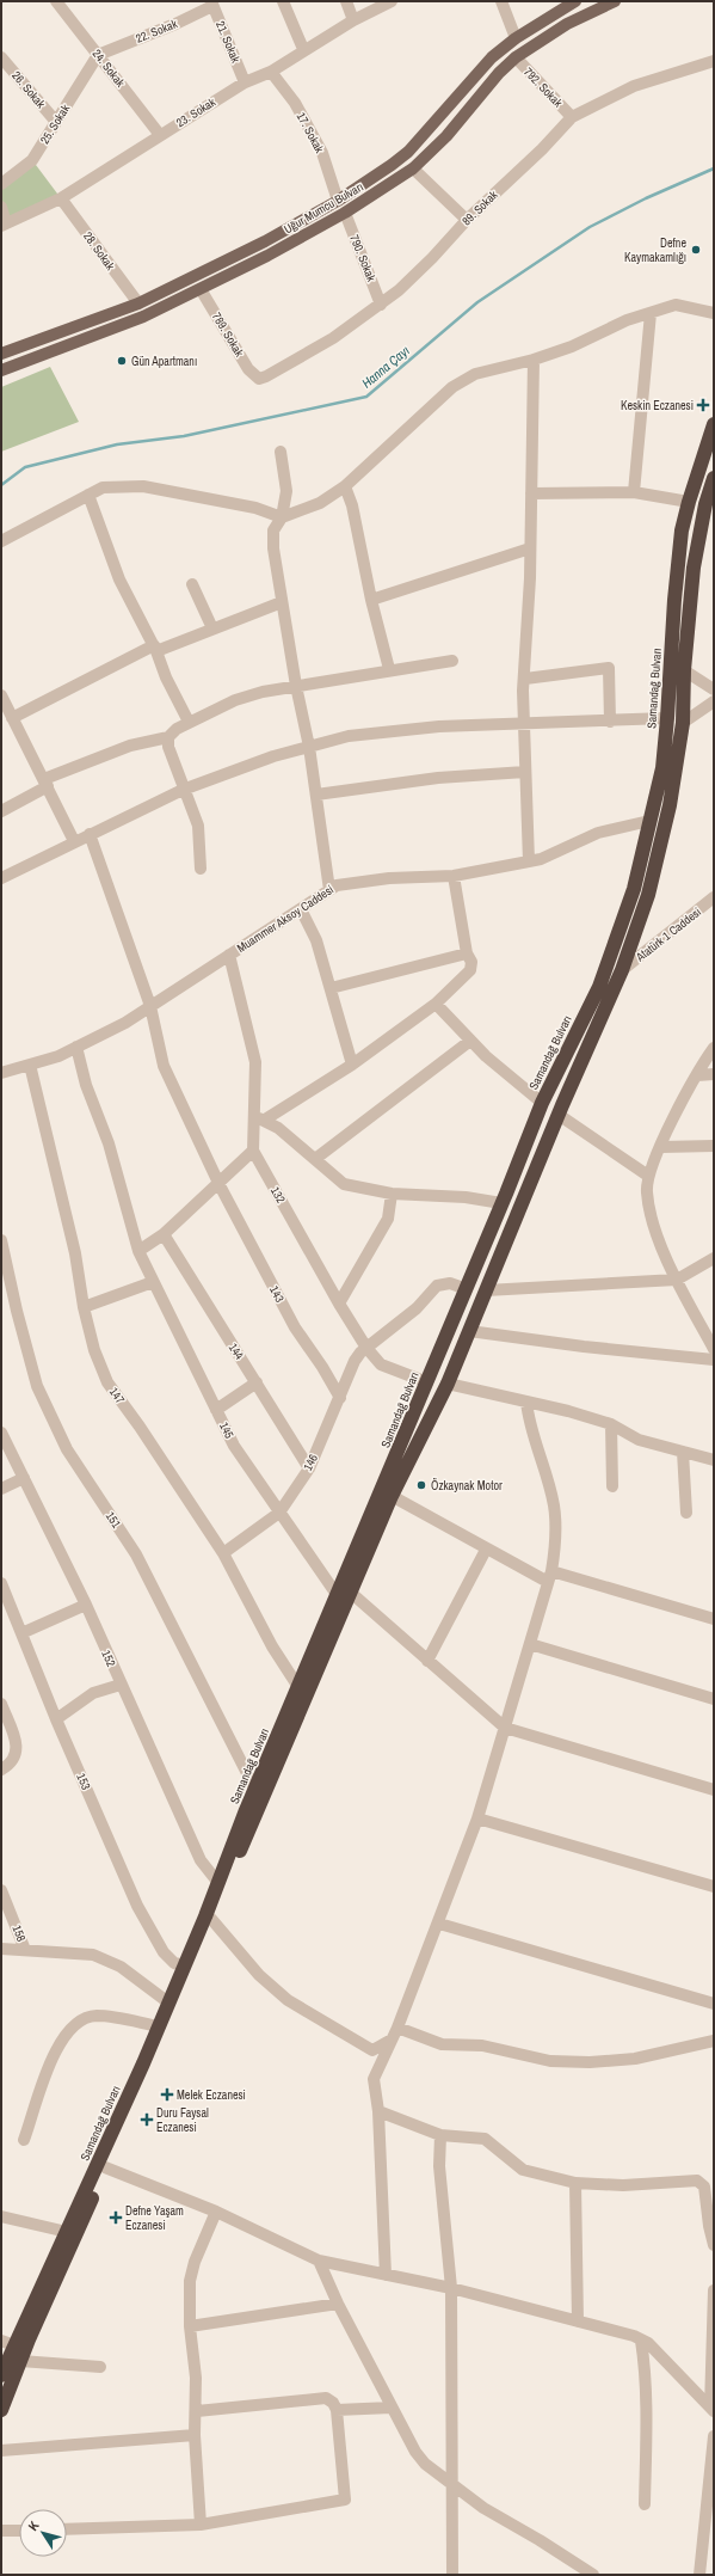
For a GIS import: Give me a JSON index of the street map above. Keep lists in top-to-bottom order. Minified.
{"streets":{"highway":["Samandağ Bulvarı"],"main road":["Uğur Mumcu Bulvarı"],"street":["22. Sokak","21. Sokak","24. Sokak","792. Sokak","26. Sokak","23. Sokak","25. Sokak","17. Sokak","89. Sokak","28. Sokak","790. Sokak","789. Sokak","Muammer Aksoy Caddesi","Atatürk 1 Caddesi","132","143","144","147","145","146","151","152","153","158"]},"crossings":[["22. Sokak","21. Sokak"],["22. Sokak","24. Sokak"],["22. Sokak","25. Sokak"],["21. Sokak","23. Sokak"],["24. Sokak","23. Sokak"],["24. Sokak","25. Sokak"],["792. Sokak","Uğur Mumcu Bulvarı"],["792. Sokak","89. Sokak"],["26. Sokak","25. Sokak"],["23. Sokak","17. Sokak"],["23. Sokak","28. Sokak"],["17. Sokak","Uğur Mumcu Bulvarı"],["Uğur Mumcu Bulvarı","28. Sokak"],["Uğur Mumcu Bulvarı","790. Sokak"],["Uğur Mumcu Bulvarı","789. Sokak"],["89. Sokak","790. Sokak"],["89. Sokak","789. Sokak"],["Samandağ Bulvarı","Muammer Aksoy Caddesi"],["Samandağ Bulvarı","Atatürk 1 Caddesi"],["Samandağ Bulvarı","132"],["Samandağ Bulvarı","147"],["Samandağ Bulvarı","145"],["Samandağ Bulvarı","146"],["Samandağ Bulvarı","151"],["Samandağ Bulvarı","152"],["Samandağ Bulvarı","153"],["Muammer Aksoy Caddesi","143"],["Muammer Aksoy Caddesi","147"],["Muammer Aksoy Caddesi","145"],["132","146"],["143","146"],["144","146"],["147","146"],["145","146"]],"water":["Hanna Çayı"],"places":{"other":["Defne Kaymakamlığı","Gün Apartmanı","Özkaynak Motor"],"health":["Keskin Eczanesi","Melek Eczanesi","Duru Faysal Eczanesi","Defne Yaşam Eczanesi"]},"north":"top left"}
